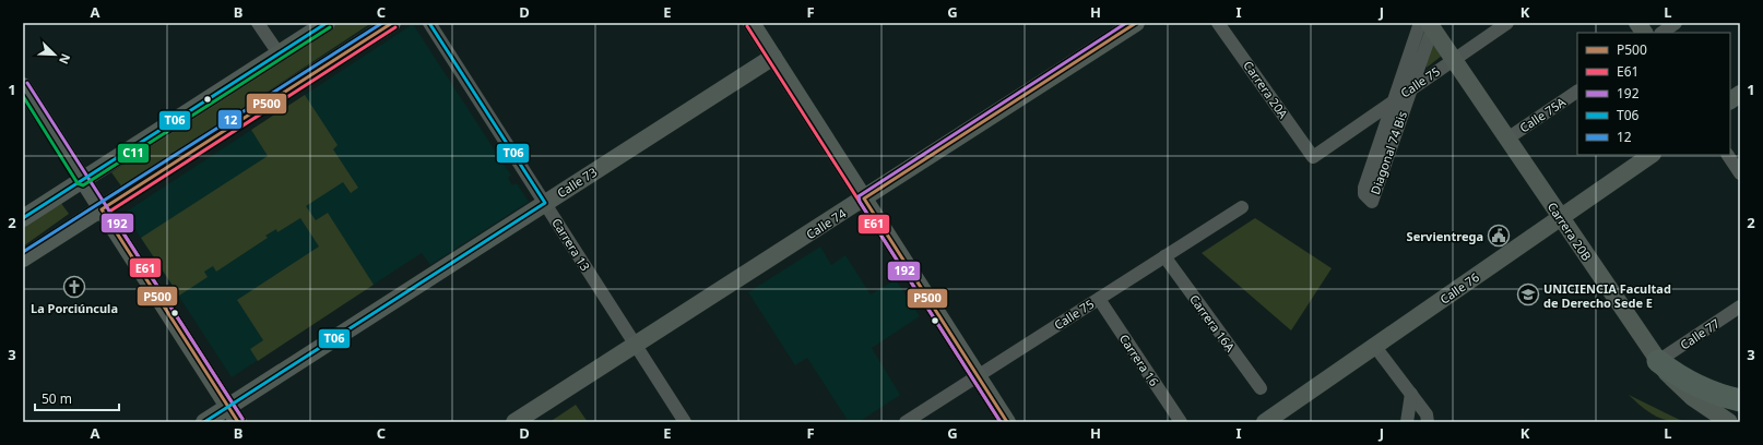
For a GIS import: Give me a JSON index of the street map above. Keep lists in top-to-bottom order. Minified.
{"streets":{"main road":["Calle 73","Calle 74","Carrera 20B","Calle 76"],"street":["Calle 75","Carrera 20A","Calle 75A","Diagonal 74 Bis","Carrera 13","Carrera 16A","Calle 77","Carrera 16"]},"crossings":[["Calle 75","Carrera 20A"],["Calle 75","Diagonal 74 Bis"],["Calle 75","Carrera 20B"],["Calle 75","Carrera 16A"],["Calle 75","Carrera 16"],["Calle 75A","Carrera 20B"],["Diagonal 74 Bis","Carrera 20B"],["Calle 73","Carrera 13"],["Calle 74","Carrera 13"],["Carrera 20B","Calle 76"],["Carrera 20B","Calle 77"]],"places":{"public building":["Servientrega"],"church":["La Porciúncula"],"school or university":["UNICIENCIA Facultad de Derecho Sede E"]},"lines":["transit line P500","transit line 192","transit line T06","transit line 12","transit line E61","transit line C11"],"legend":["P500","E61","192","T06","12"],"scale_bar":"50 m","north":"bottom right","grid":{"columns":["A","B","C","D","E","F","G","H","I","J","K","L"],"rows":["1","2","3"]}}
